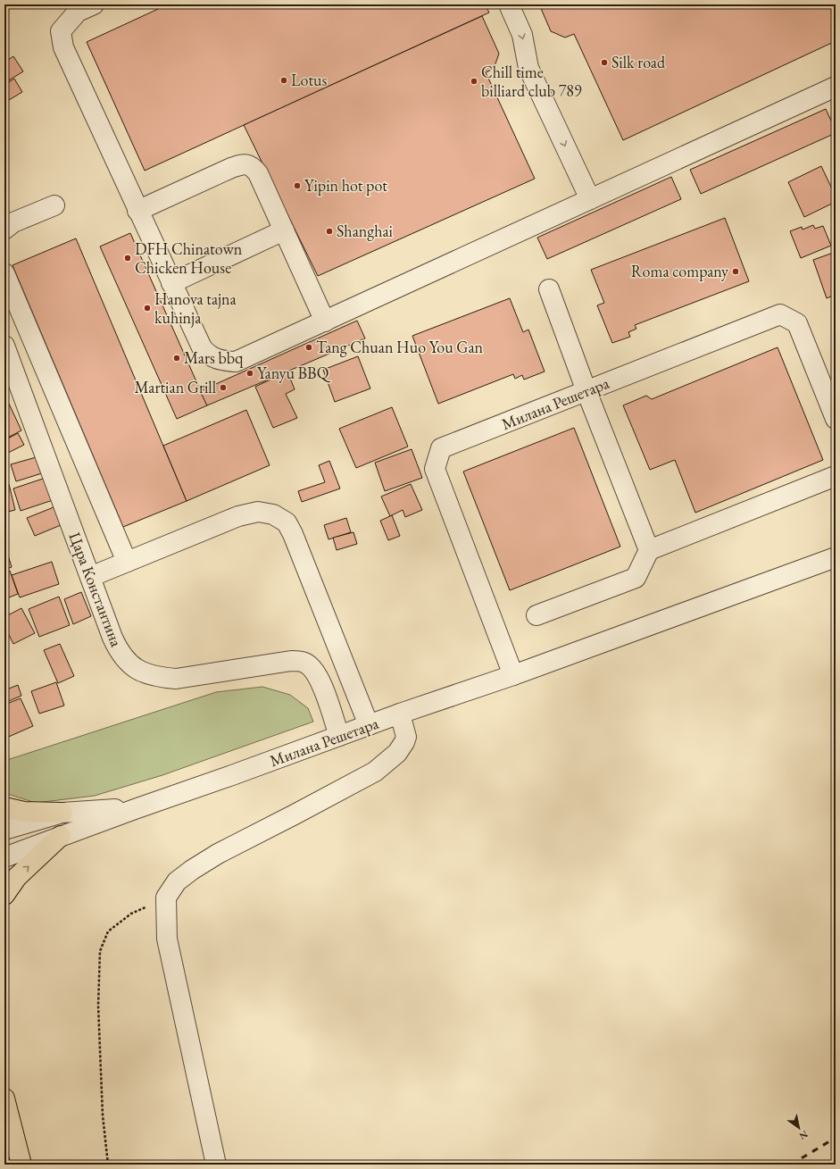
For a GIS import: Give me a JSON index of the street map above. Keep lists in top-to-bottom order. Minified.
{"streets":{"street":["Милана Решетара","Цара Константина"]},"crossings":[["Милана Решетара","Цара Константина"]],"places":["Silk road","Lotus","Chill time billiard club 789","Yipin hot pot","Shanghai","DFH Chinatown Chicken House","Roma company","Hanova tajna kuhinja","Tang Chuan Huo You Gan","Mars bbq","Yanyu BBQ","Martian Grill"],"north":"bottom right"}
